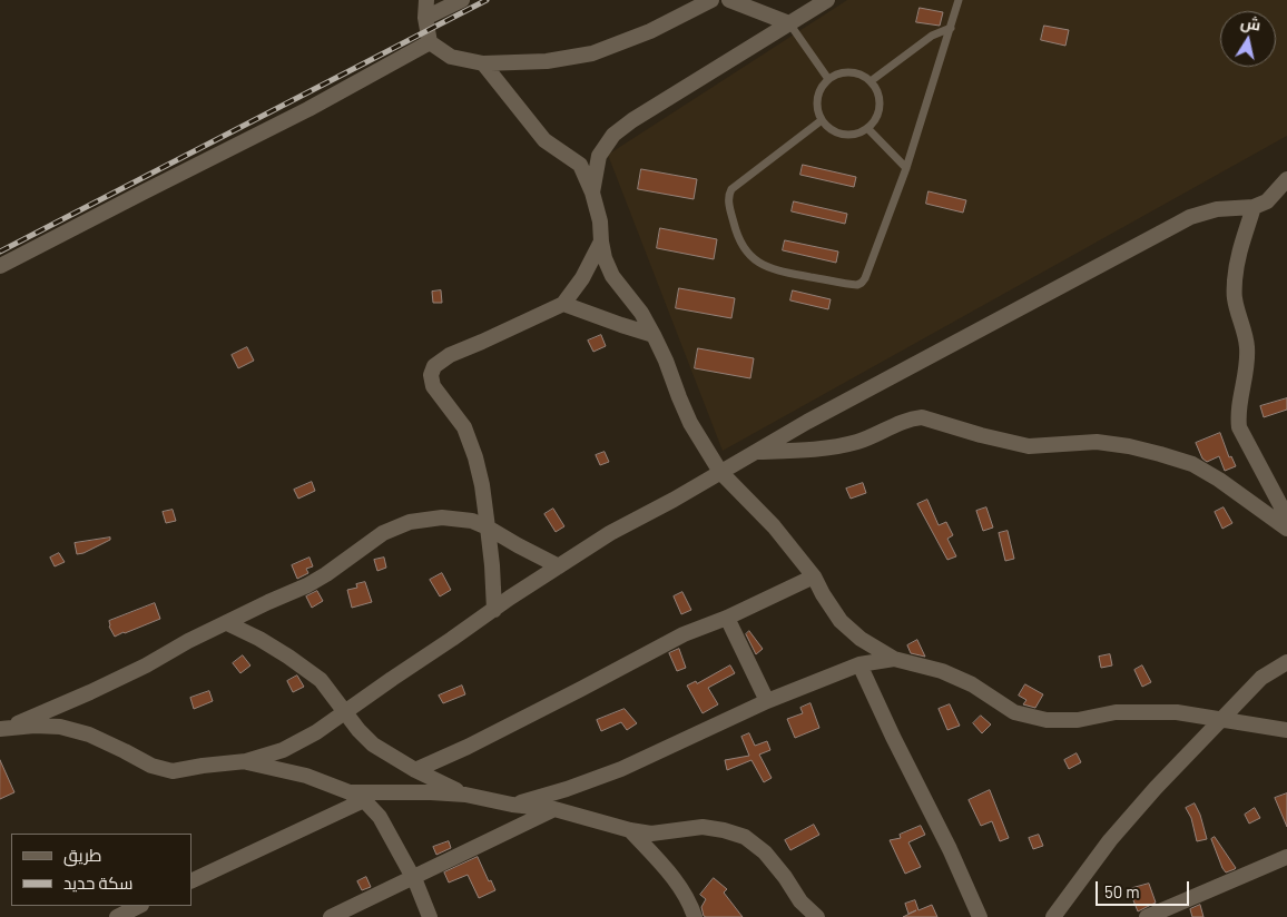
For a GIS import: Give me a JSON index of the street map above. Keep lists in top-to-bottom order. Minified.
{"legend":["طريق","سكة حديد"],"scale_bar":"50 m","north":"top"}
